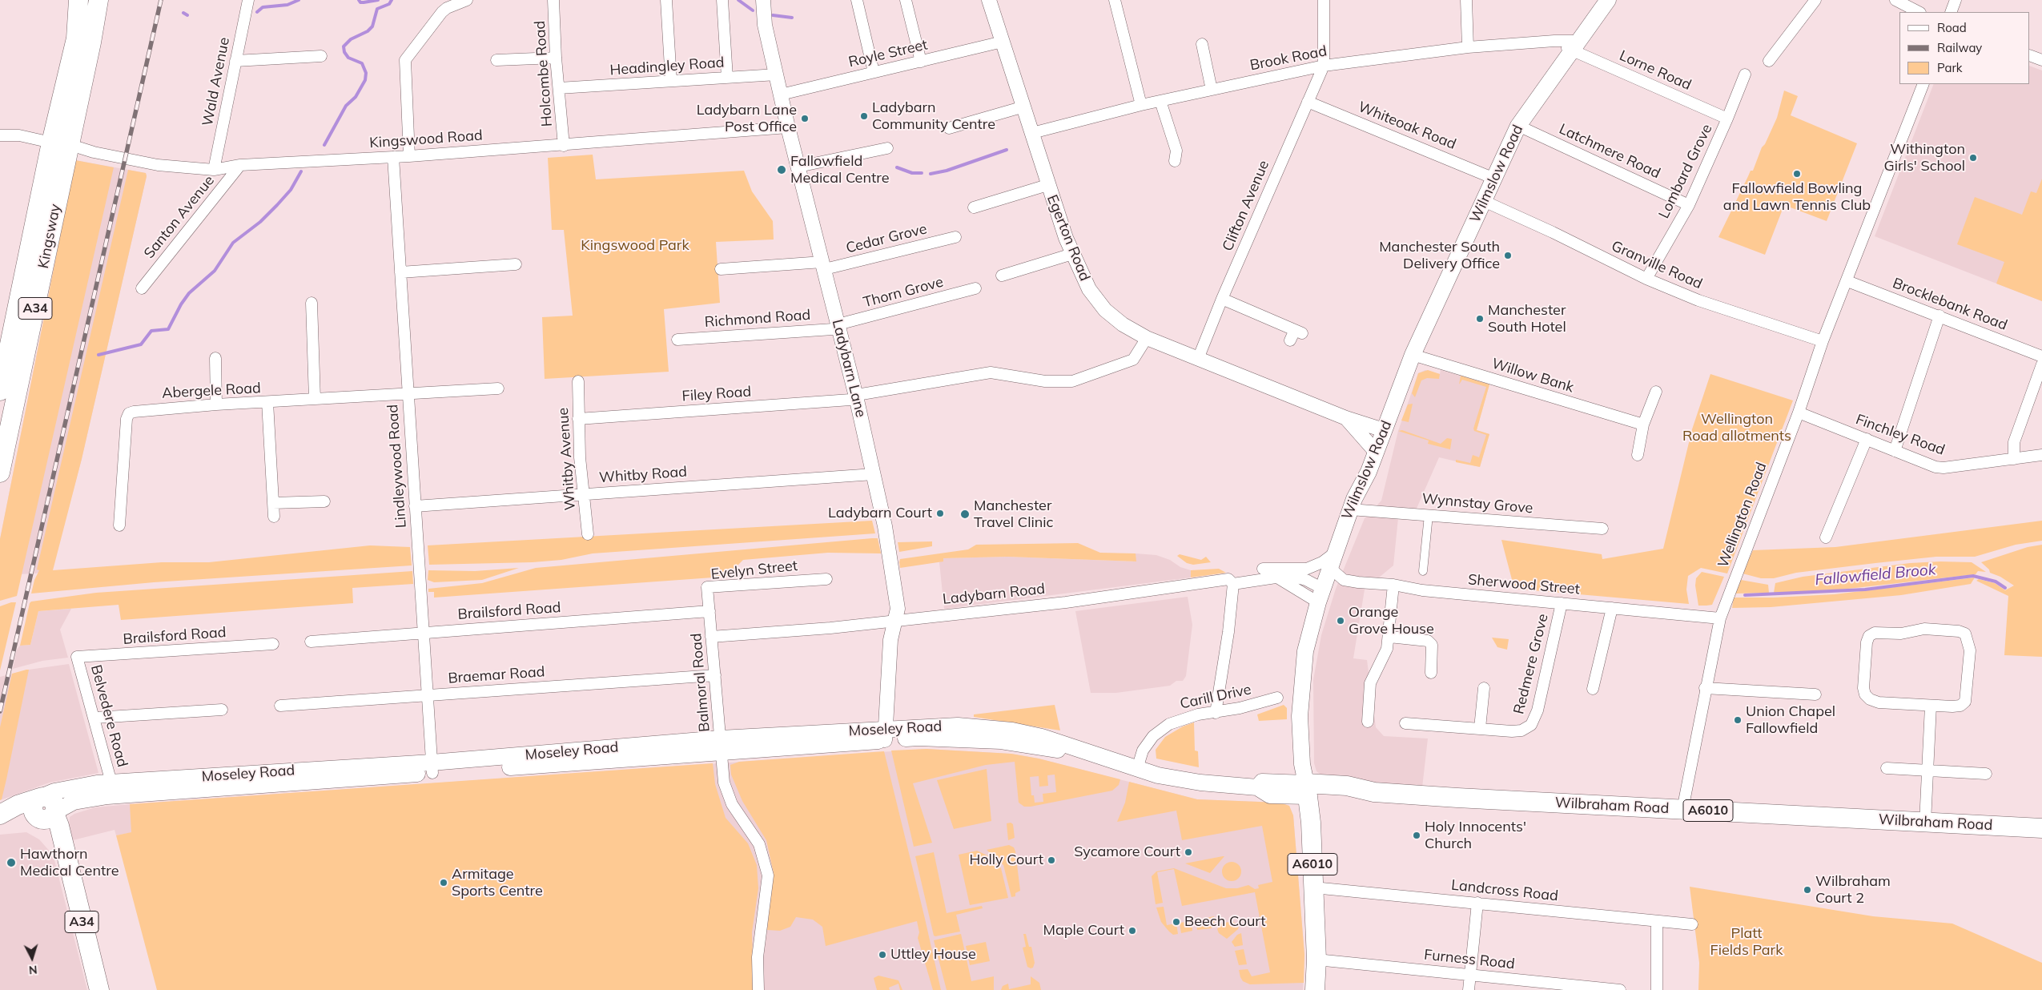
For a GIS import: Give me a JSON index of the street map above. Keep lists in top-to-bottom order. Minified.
{"streets":{"highway":["Wilmslow Road","Kingsway","A34","Moseley Road","Wilbraham Road","A6010"],"street":["Royle Street","Brook Road","Headingley Road","Lorne Road","Holcombe Road","Wald Avenue","Whiteoak Road","Kingswood Road","Latchmere Road","Lombard Grove","Clifton Avenue","Santon Avenue","Egerton Road","Cedar Grove","Granville Road","Thorn Grove","Brocklebank Road","Richmond Road","Ladybarn Lane","Willow Bank","Abergele Road","Filey Road","Finchley Road","Whitby Avenue","Lindleywood Road","Whitby Road","Wynnstay Grove","Wellington Road","Evelyn Street","Sherwood Street","Ladybarn Road","Brailsford Road","Redmere Grove","Braemar Road","Balmoral Road","Carill Drive","Belvedere Road","Landcross Road","Furness Road"]},"crossings":[["Royle Street","Egerton Road"],["Royle Street","Ladybarn Lane"],["Brook Road","Lorne Road"],["Brook Road","Wilmslow Road"],["Brook Road","Clifton Avenue"],["Brook Road","Egerton Road"],["Headingley Road","Holcombe Road"],["Headingley Road","Ladybarn Lane"],["Lorne Road","Lombard Grove"],["Lorne Road","Wilmslow Road"],["Holcombe Road","Kingswood Road"],["Wald Avenue","Kingswood Road"],["Whiteoak Road","Wilmslow Road"],["Whiteoak Road","Clifton Avenue"],["Kingswood Road","Santon Avenue"],["Kingswood Road","Kingsway"],["Kingswood Road","Ladybarn Lane"],["Kingswood Road","Lindleywood Road"],["Latchmere Road","Lombard Grove"],["Latchmere Road","Wilmslow Road"],["Lombard Grove","Granville Road"],["Wilmslow Road","Egerton Road"],["Wilmslow Road","Granville Road"],["Wilmslow Road","Willow Bank"],["Wilmslow Road","Wynnstay Grove"],["Wilmslow Road","Sherwood Street"],["Wilmslow Road","Moseley Road"],["Wilmslow Road","Wilbraham Road"],["Wilmslow Road","Landcross Road"],["Wilmslow Road","Furness Road"],["Clifton Avenue","Egerton Road"],["Egerton Road","Filey Road"],["Cedar Grove","Ladybarn Lane"],["Granville Road","Wellington Road"],["Thorn Grove","Richmond Road"],["Thorn Grove","Ladybarn Lane"],["Brocklebank Road","Wellington Road"],["A34","Moseley Road"],["Richmond Road","Ladybarn Lane"],["Ladybarn Lane","Filey Road"],["Ladybarn Lane","Whitby Road"],["Ladybarn Lane","Ladybarn Road"],["Ladybarn Lane","Moseley Road"],["Abergele Road","Lindleywood Road"],["Filey Road","Whitby Avenue"],["Finchley Road","Wellington Road"],["Whitby Avenue","Whitby Road"],["Lindleywood Road","Whitby Road"],["Lindleywood Road","Brailsford Road"],["Lindleywood Road","Braemar Road"],["Lindleywood Road","Moseley Road"],["Wellington Road","Sherwood Street"],["Wellington Road","Wilbraham Road"],["Evelyn Street","Brailsford Road"],["Evelyn Street","Balmoral Road"],["Sherwood Street","Redmere Grove"],["Ladybarn Road","Balmoral Road"],["Brailsford Road","Balmoral Road"],["Brailsford Road","Belvedere Road"],["Braemar Road","Balmoral Road"],["Balmoral Road","Moseley Road"],["Carill Drive","Moseley Road"],["Belvedere Road","Moseley Road"],["Moseley Road","Wilbraham Road"]],"water":["Fallowfield Brook"],"parks":["Kingswood Park","Wellington Road allotments","Platt Fields Park"],"places":["Ladybarn Community Centre","Ladybarn Lane Post Office","Withington Girls' School","Fallowfield Medical Centre","Fallowfield Bowling and Lawn Tennis Club","Manchester South Delivery Office","Manchester South Hotel","Ladybarn Court","Manchester Travel Clinic","Orange Grove House","Union Chapel Fallowfield","Holy Innocents' Church","Sycamore Court","Holly Court","Hawthorn Medical Centre","Armitage Sports Centre","Wilbraham Court 2","Beech Court","Maple Court","Uttley House"],"legend":["Road","Railway","Park"],"north":"bottom"}
